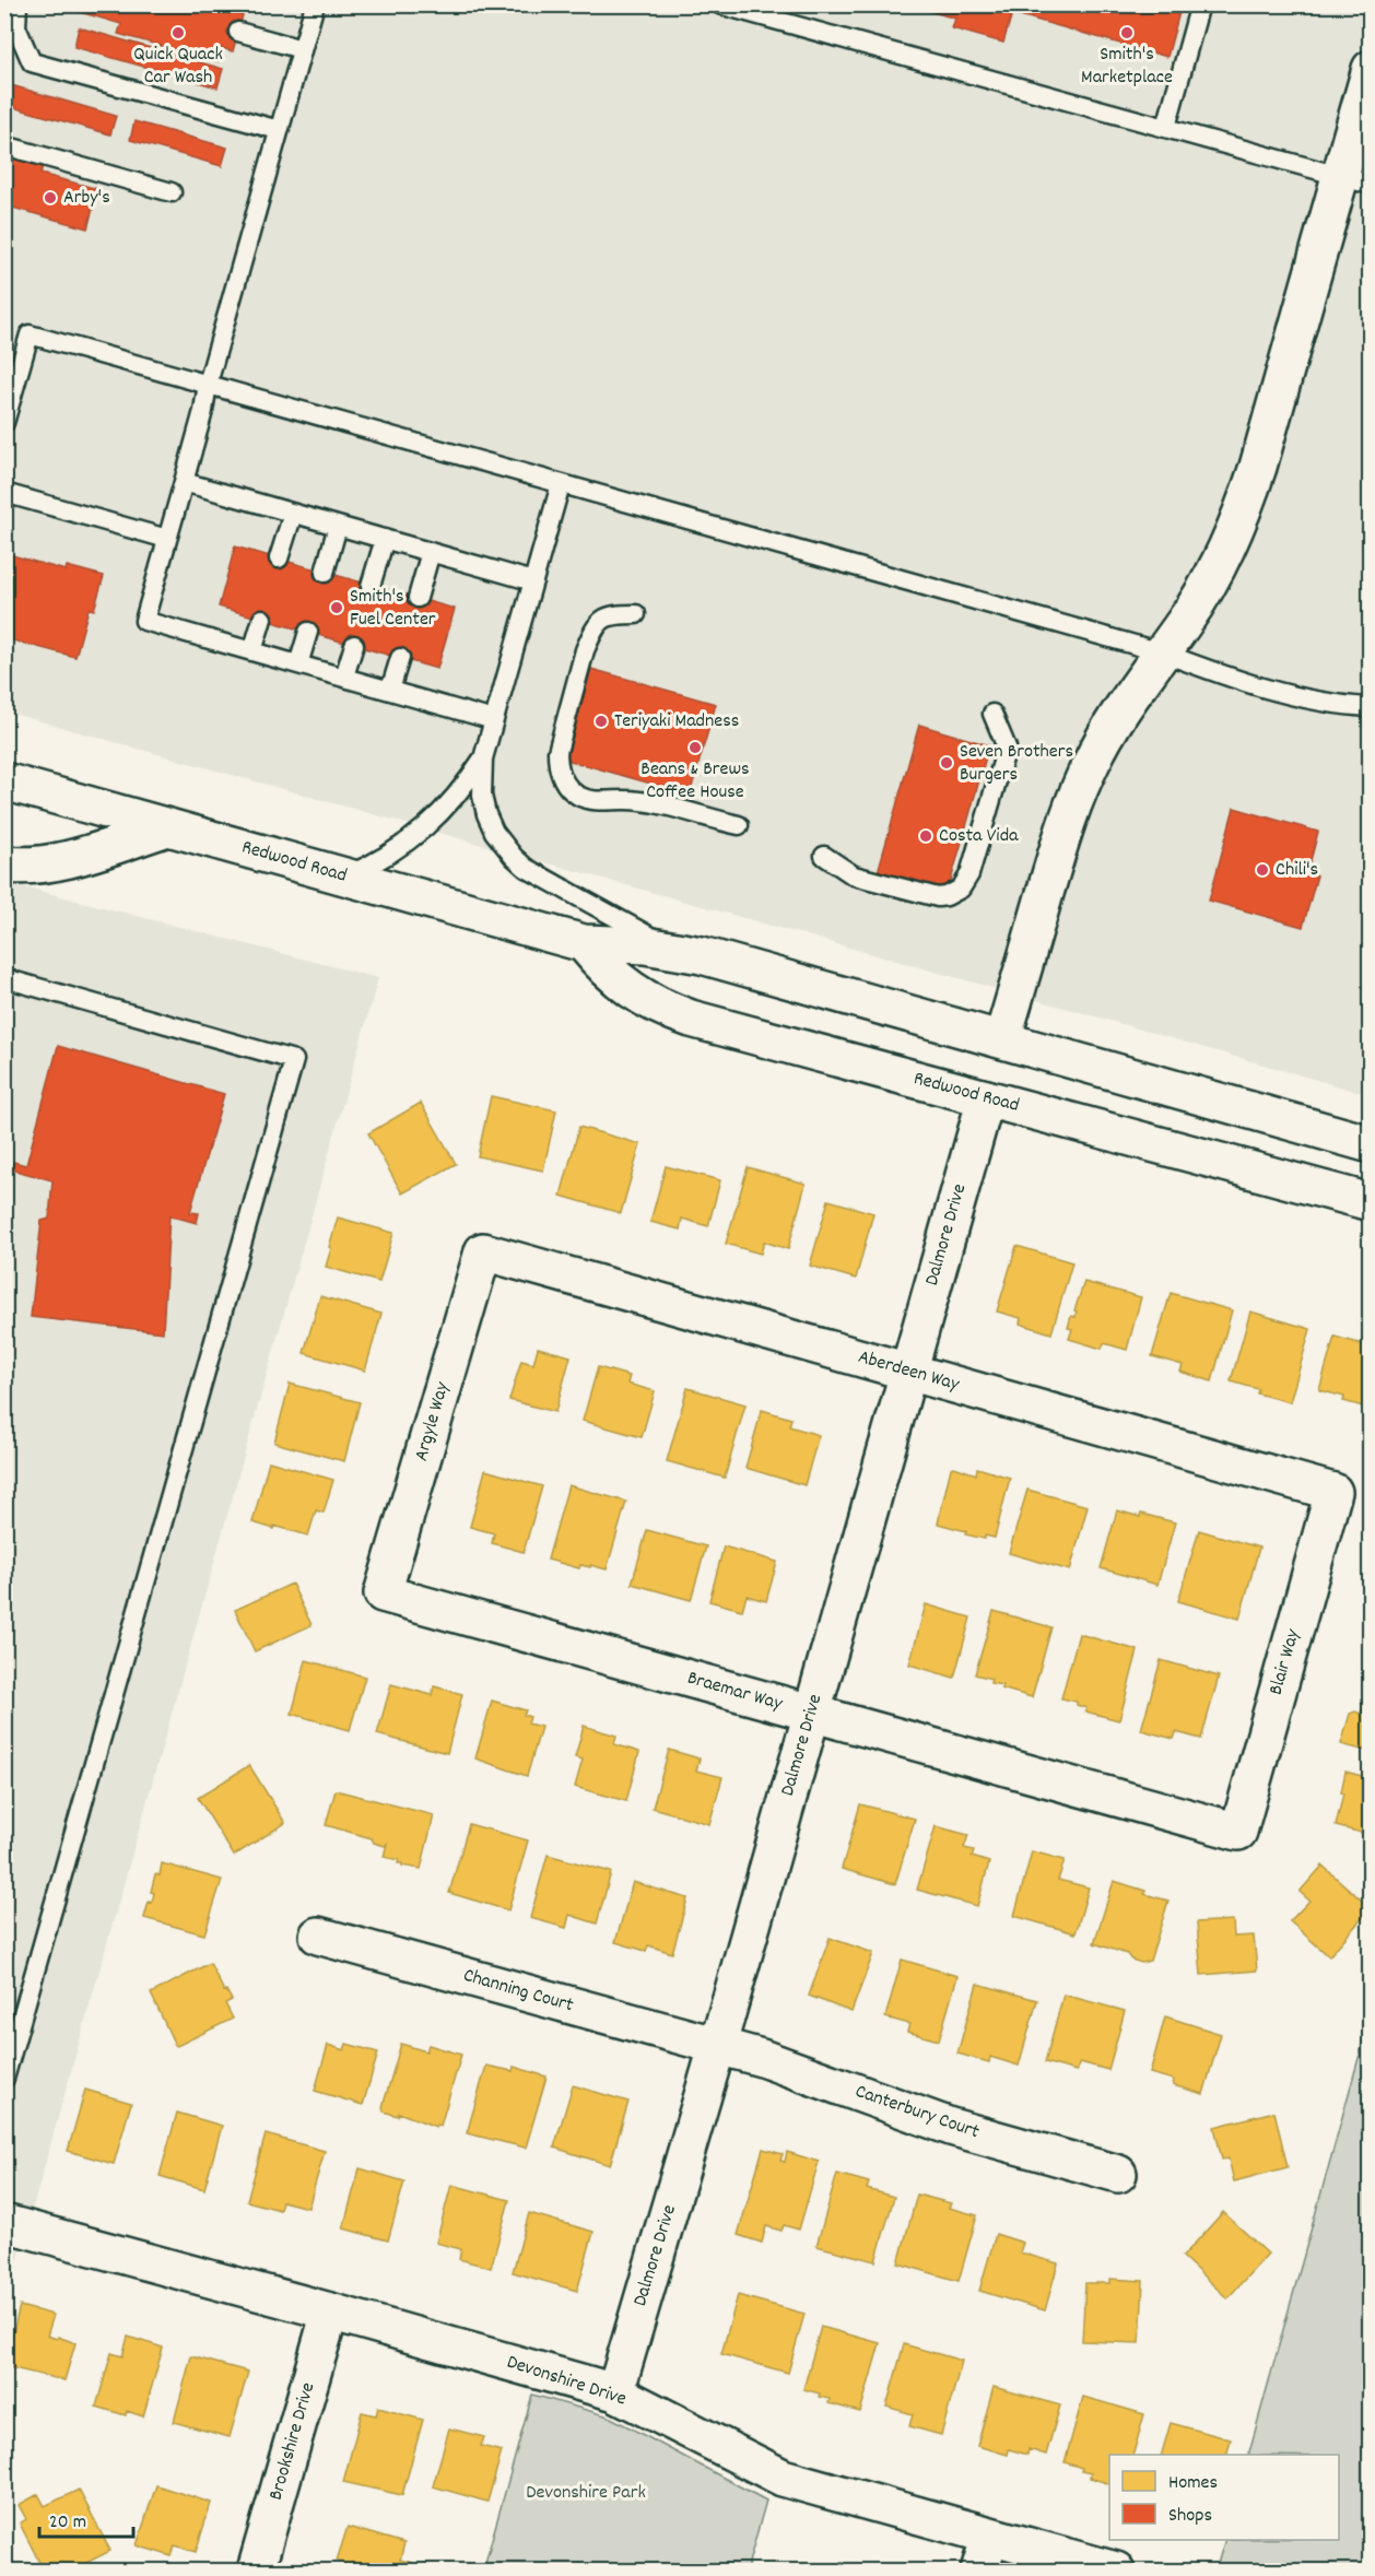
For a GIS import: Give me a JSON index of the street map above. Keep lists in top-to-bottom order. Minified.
{"streets":{"main road":["Redwood Road","Dalmore Drive","Aberdeen Way","Argyle Way","Blair Way","Braemar Way","Channing Court","Canterbury Court","Devonshire Drive","Brookshire Drive"]},"crossings":[["Redwood Road","Dalmore Drive"],["Dalmore Drive","Aberdeen Way"],["Dalmore Drive","Braemar Way"],["Dalmore Drive","Channing Court"],["Dalmore Drive","Canterbury Court"],["Dalmore Drive","Devonshire Drive"],["Aberdeen Way","Argyle Way"],["Aberdeen Way","Blair Way"],["Argyle Way","Braemar Way"],["Blair Way","Braemar Way"],["Channing Court","Canterbury Court"],["Devonshire Drive","Brookshire Drive"]],"parks":["Devonshire Park"],"places":["Quick Quack Car Wash","Smith's Marketplace","Arby's","Smith's Fuel Center","Teriyaki Madness","Beans & Brews Coffee House","Seven Brothers Burgers","Costa Vida","Chili's"],"legend":["Homes","Shops"],"scale_bar":"20 m"}
